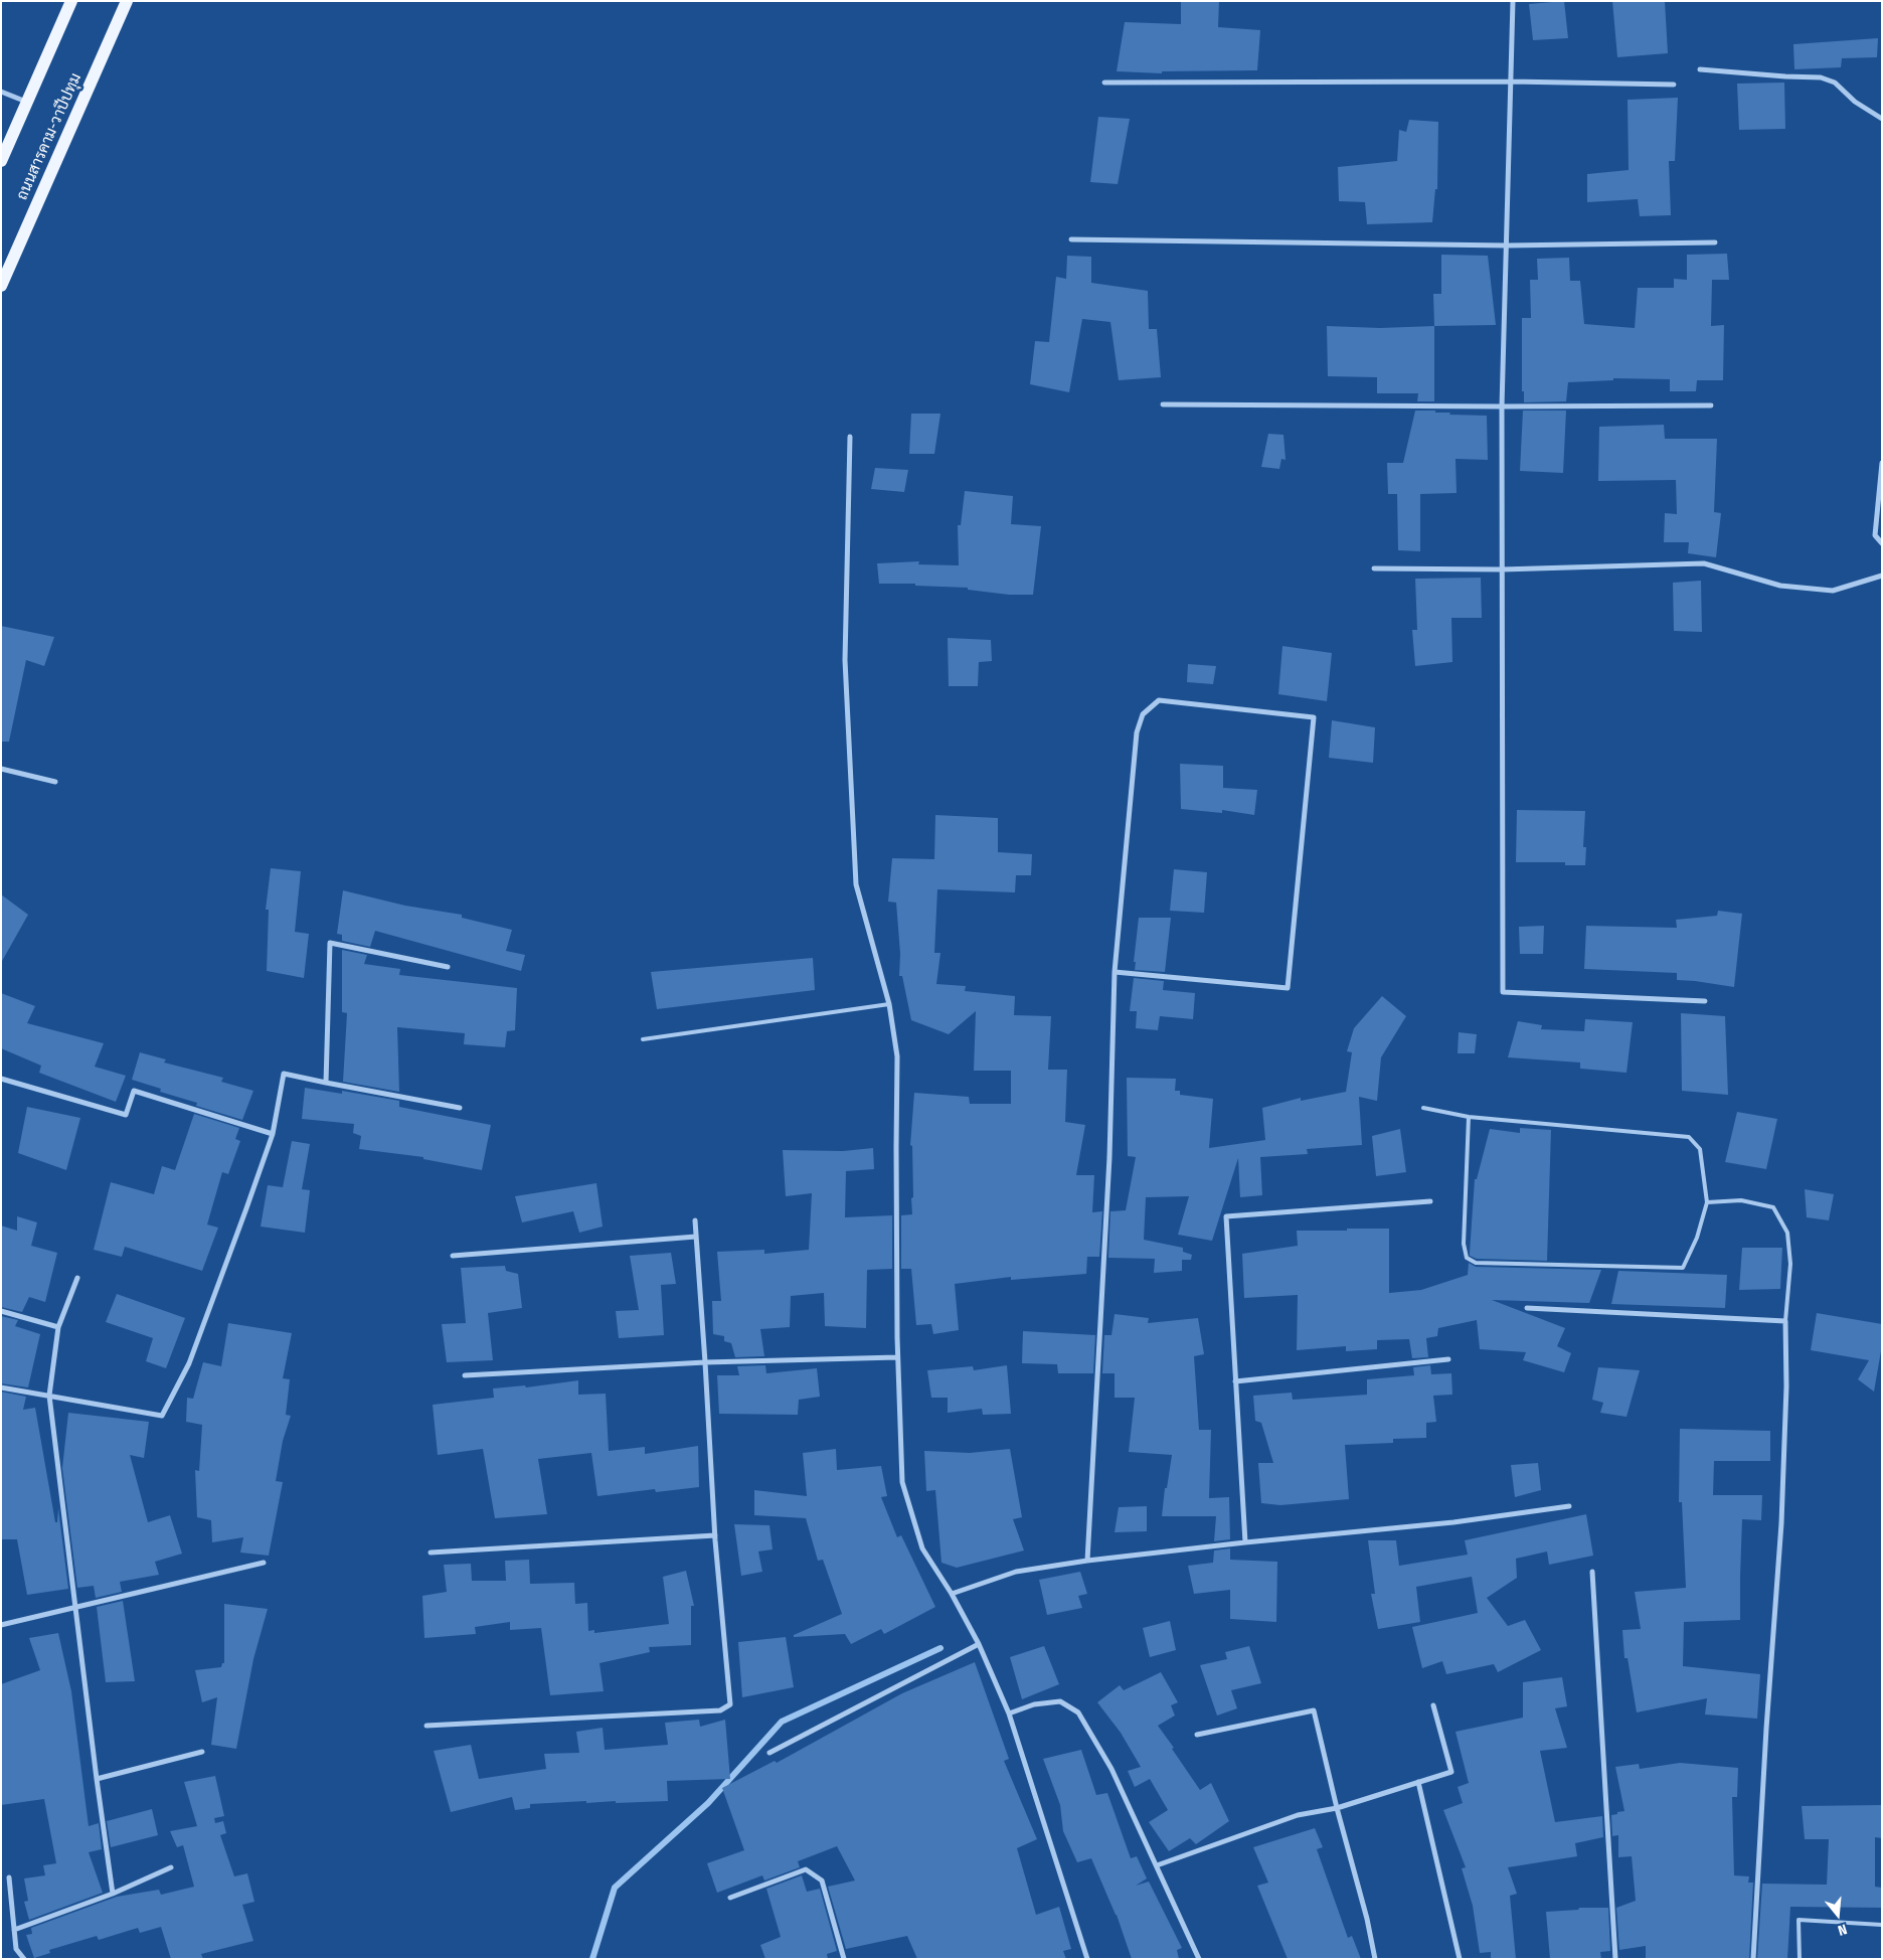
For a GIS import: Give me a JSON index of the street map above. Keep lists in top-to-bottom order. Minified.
{"streets":{"main road":["ถนนสารคาม-วาปีปทุม"]},"north":"bottom"}
